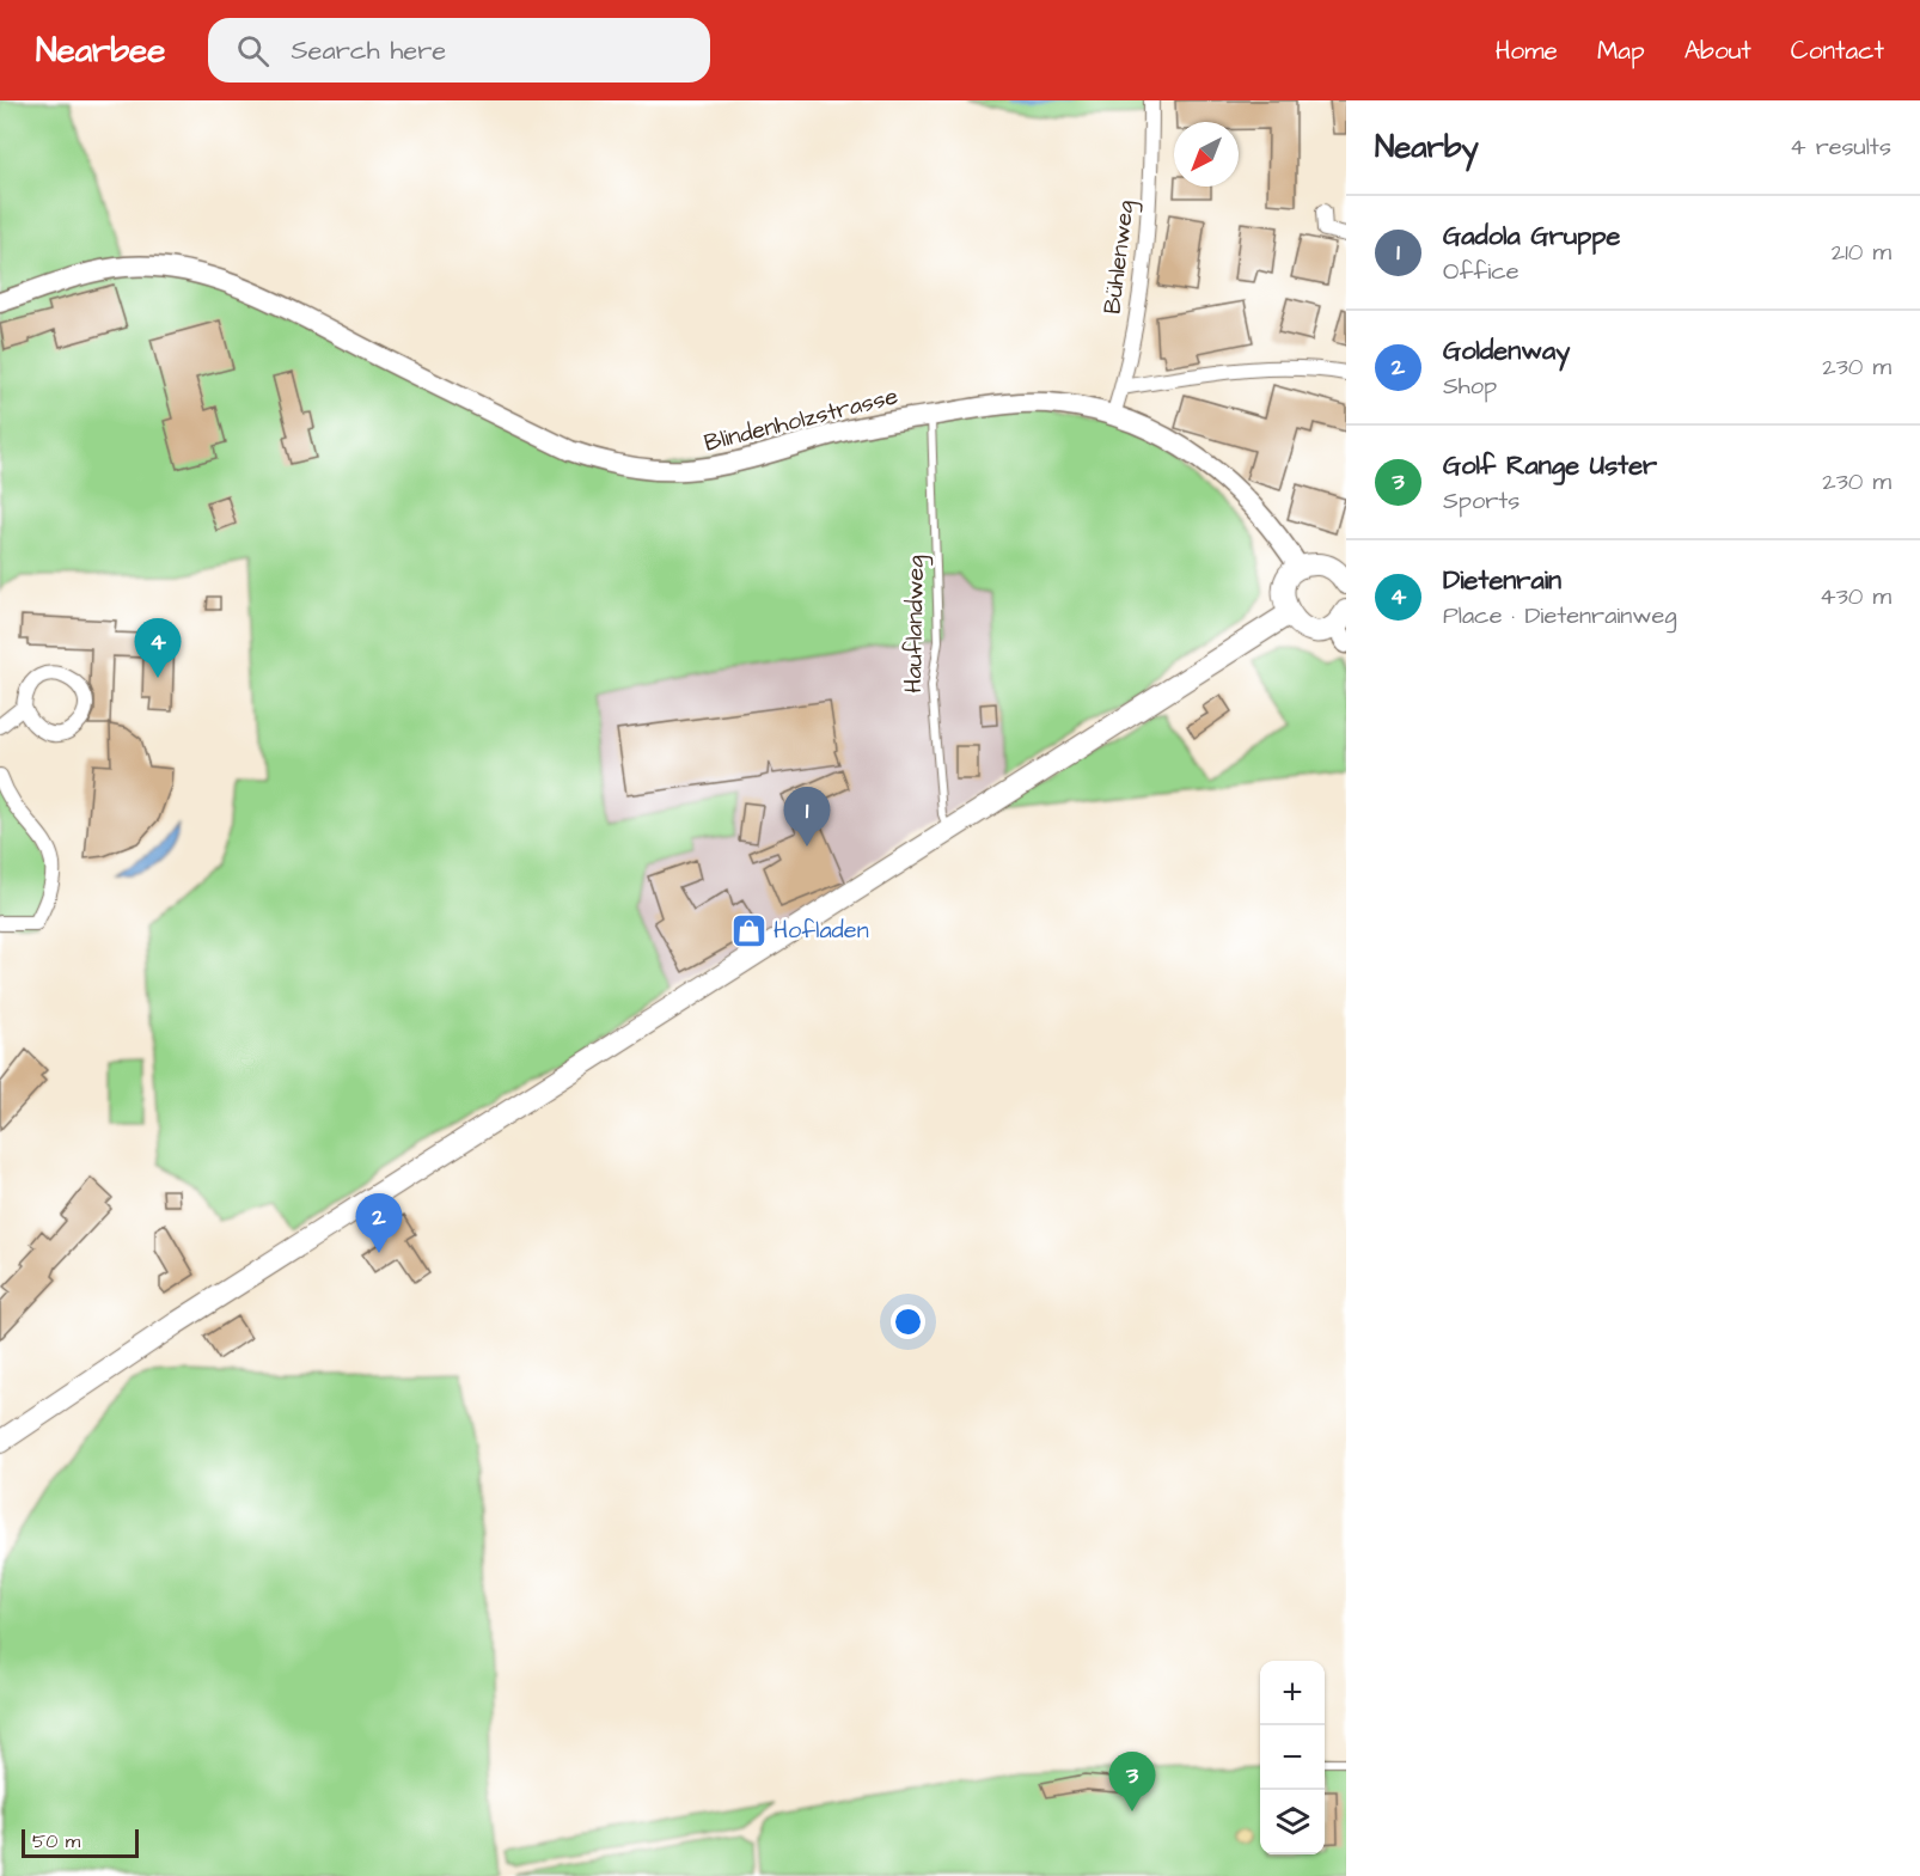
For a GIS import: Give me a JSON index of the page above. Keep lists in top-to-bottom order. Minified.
{"streets":{"street":["Bühlenweg","Blindenholzstrasse"],"lane":["Hauflandweg"]},"crossings":[["Bühlenweg","Blindenholzstrasse"],["Blindenholzstrasse","Hauflandweg"]],"places":{"shop":["Hofladen"]},"scale_bar":"50 m","north":"bottom left","page":{"header":"Nearbee","search":"Search here","nav":["Home","Map","About","Contact"],"heading":["Nearby","4 results"],"list":[{"mark":"1","name":"Gadola Gruppe","note":"Office","value":"210 m"},{"mark":"2","name":"Goldenway","note":"Shop","value":"230 m"},{"mark":"3","name":"Golf Range Uster","note":"Sports","value":"230 m"},{"mark":"4","name":"Dietenrain","note":"Place · Dietenrainweg","value":"430 m"}],"pins":["4","1","2","3"],"map_buttons":["+","−"],"scale":"50 m"}}
